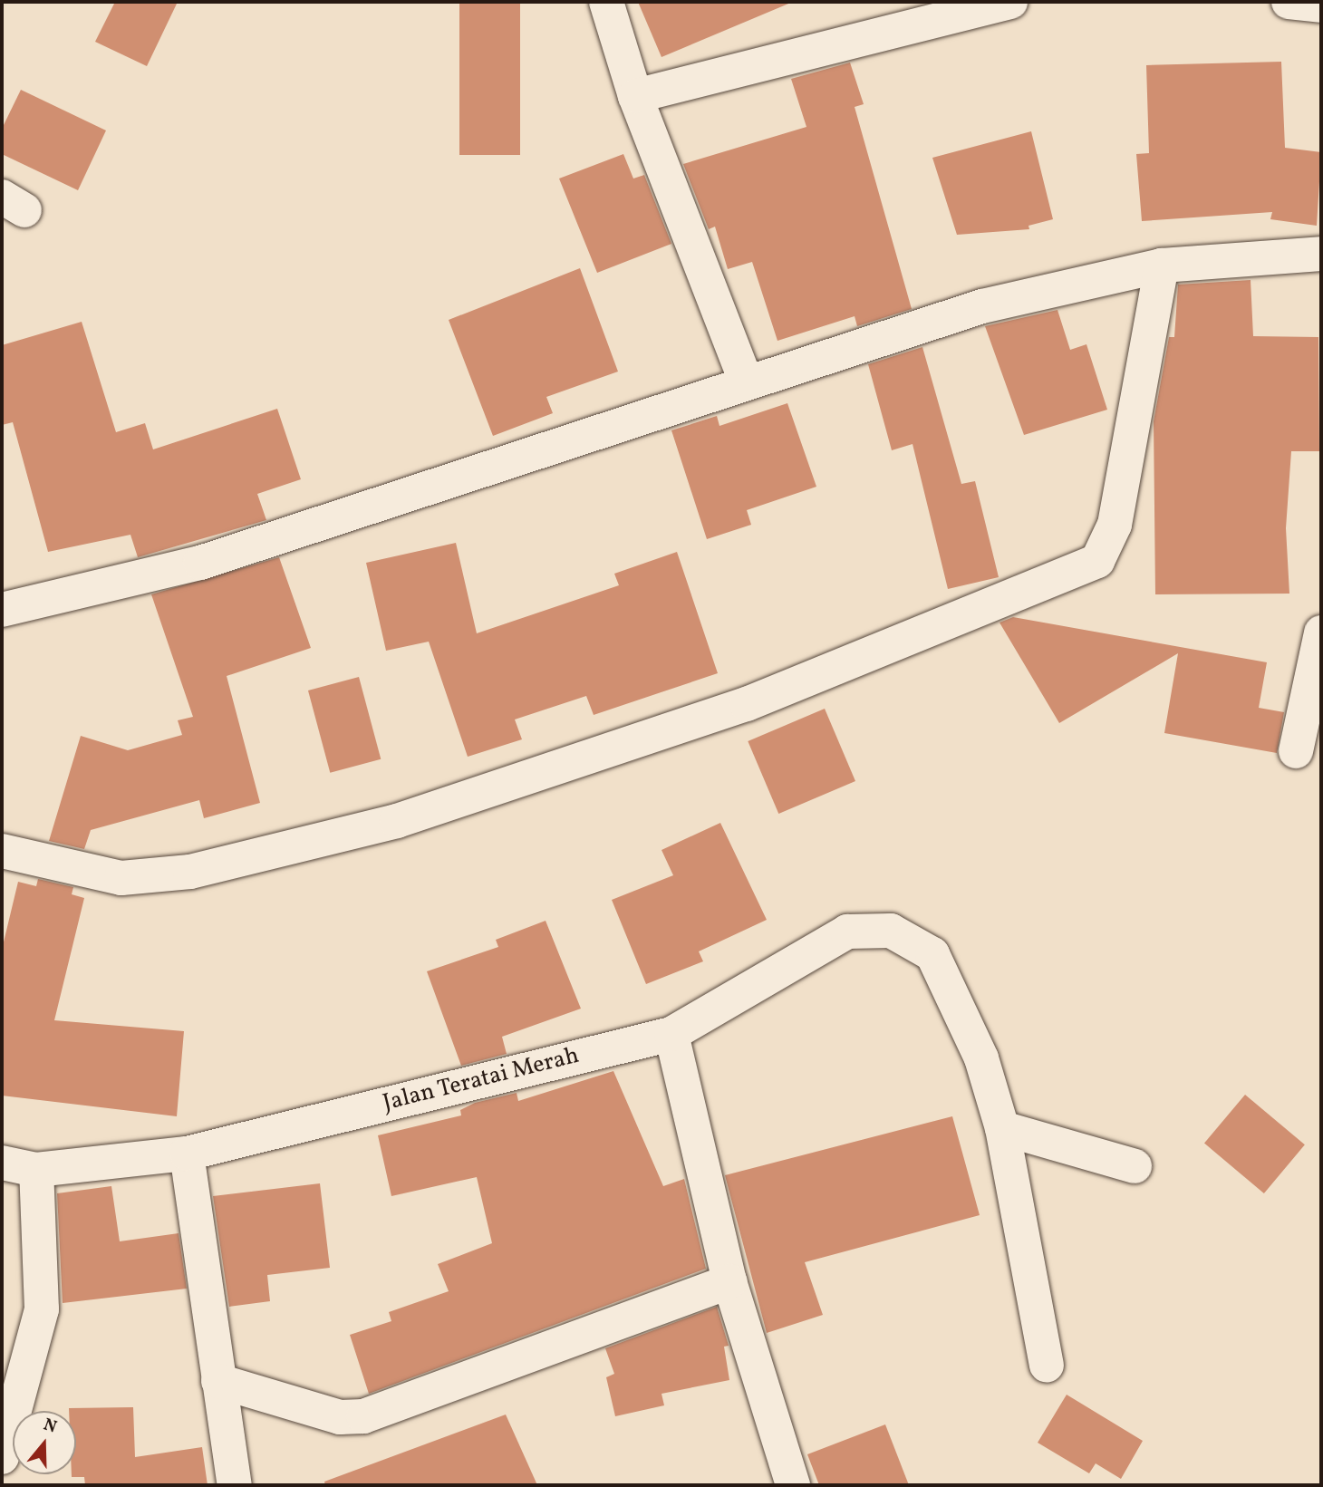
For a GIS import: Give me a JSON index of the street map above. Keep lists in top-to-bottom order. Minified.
{"streets":{"street":["Jalan Teratai Merah"]},"north":"top"}
